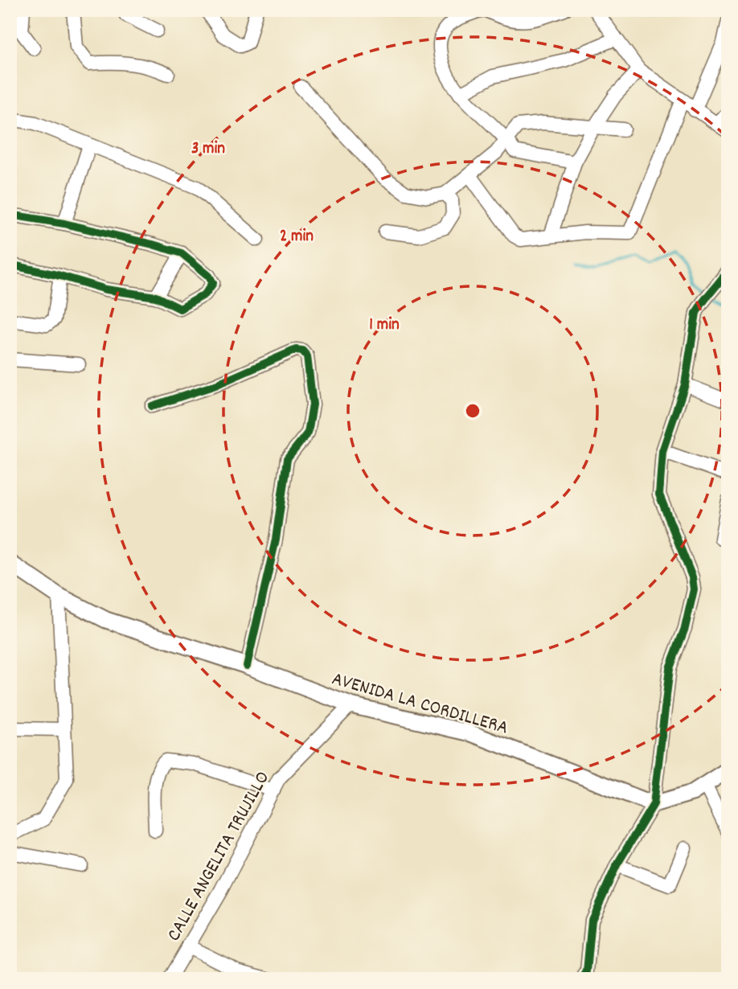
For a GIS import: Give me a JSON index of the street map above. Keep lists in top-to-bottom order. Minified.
{"streets":{"main road":["AVENIDA LA CORDILLERA"],"street":["CALLE ANGELITA TRUJILLO"]},"crossings":[["AVENIDA LA CORDILLERA","CALLE ANGELITA TRUJILLO"]],"rings":["3 min","2 min","1 min"]}
